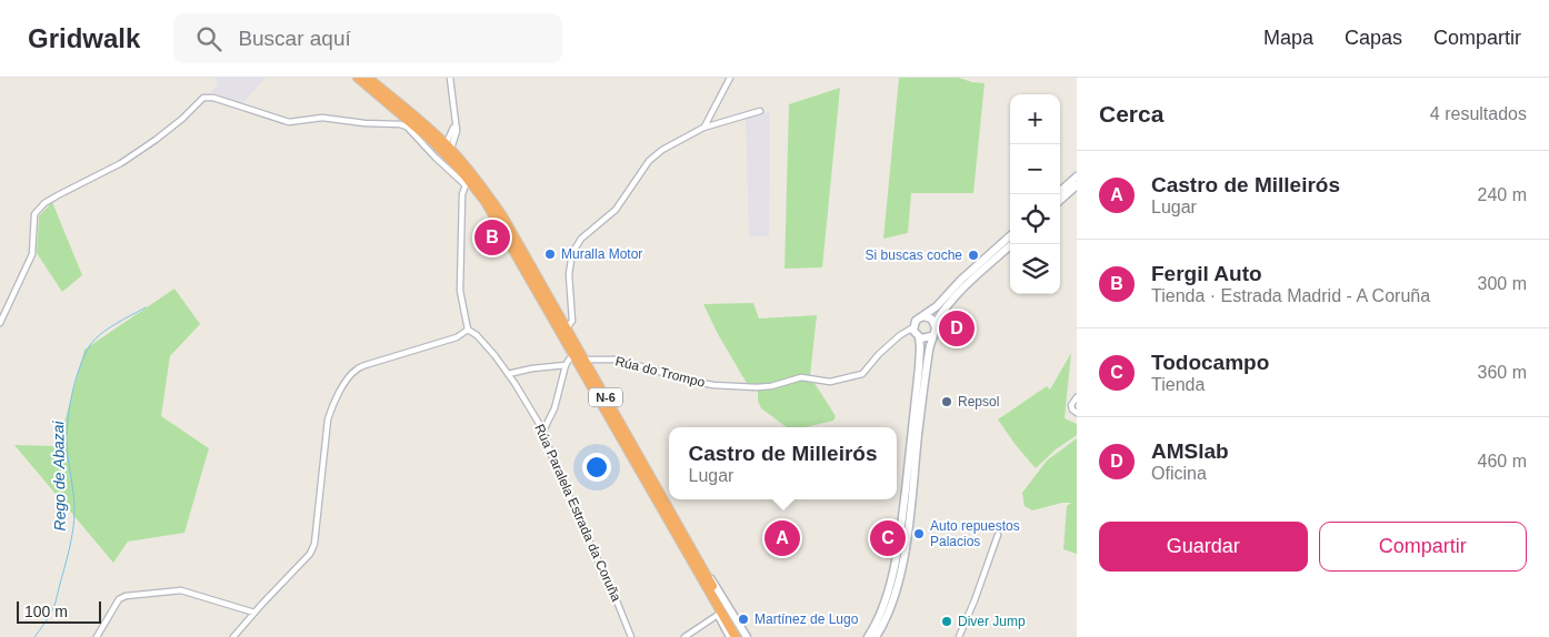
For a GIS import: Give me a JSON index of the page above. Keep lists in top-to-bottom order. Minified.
{"streets":{"highway":["N-6"],"street":["Rúa do Trompo","Rúa Paralela Estrada da Coruña"]},"crossings":[["Rúa do Trompo","N-6"]],"water":["Rego de Abazai"],"places":["Muralla Motor","Si buscas coche","Repsol","Auto repuestos Palacios","Martínez de Lugo","Diver Jump"],"scale_bar":"100 m","page":{"header":"Gridwalk","search":"Buscar aquí","nav":["Mapa","Capas","Compartir"],"heading":["Cerca","4 resultados"],"map_buttons":["+","−"],"list":[{"mark":"A","name":"Castro de Milleirós","note":"Lugar","value":"240 m"},{"mark":"B","name":"Fergil Auto","note":"Tienda · Estrada Madrid - A Coruña","value":"300 m"},{"mark":"C","name":"Todocampo","note":"Tienda","value":"360 m"},{"mark":"D","name":"AMSlab","note":"Oficina","value":"460 m"}],"pins":["B","D","A","C"],"popup":["Castro de Milleirós","Lugar"],"buttons":["Guardar","Compartir"],"scale":"100 m"}}
